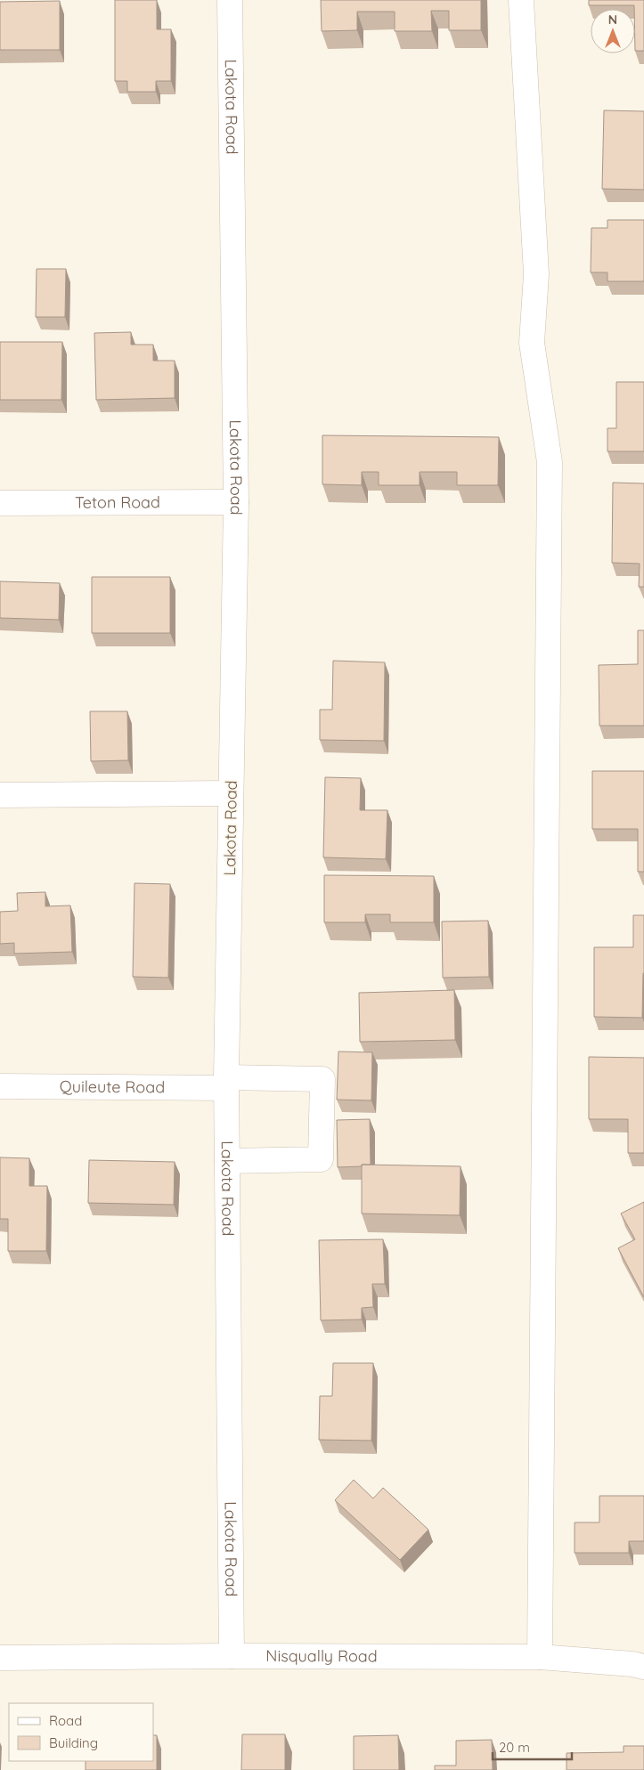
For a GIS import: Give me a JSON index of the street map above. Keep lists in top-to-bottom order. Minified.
{"streets":{"street":["Lakota Road","Teton Road","Quileute Road","Nisqually Road"]},"crossings":[["Lakota Road","Teton Road"],["Lakota Road","Quileute Road"],["Lakota Road","Nisqually Road"]],"legend":["Road","Building"],"scale_bar":"20 m","north":"top"}
